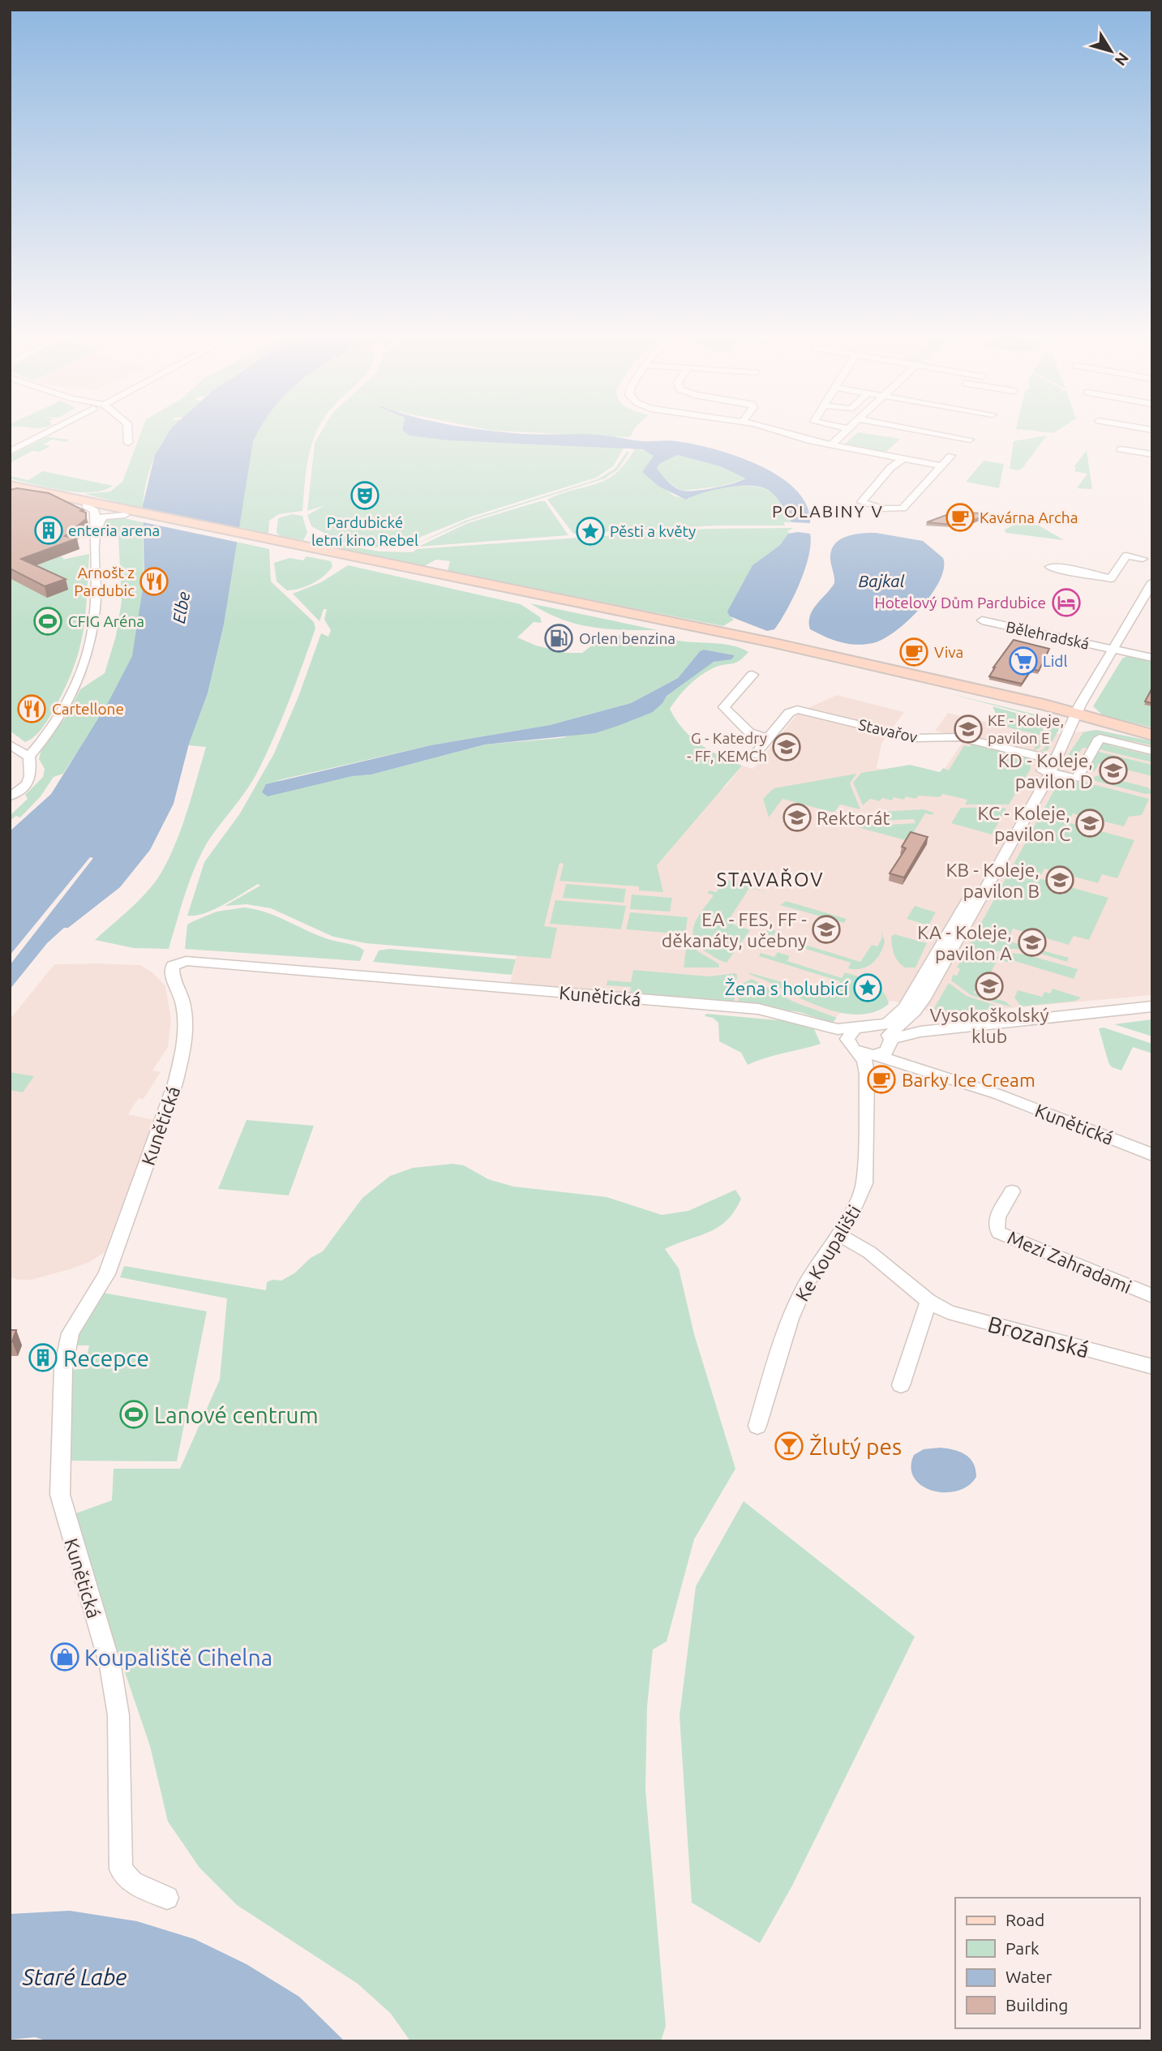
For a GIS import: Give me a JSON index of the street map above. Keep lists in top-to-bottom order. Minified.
{"streets":{"street":["Bělehradská","Stavařov","Kunětická","Ke Koupališti","Mezi Zahradami","Brozanská"]},"crossings":[["Bělehradská","Stavařov"],["Bělehradská","Kunětická"],["Bělehradská","Ke Koupališti"],["Kunětická","Ke Koupališti"],["Ke Koupališti","Brozanská"]],"districts":["POLABINY V","STAVAŘOV"],"water":["Bajkal","Elbe","Staré Labe"],"places":{"theatre":["Pardubické letní kino Rebel"],"cafe":["Kavárna Archa","Viva","Barky Ice Cream"],"building":["enteria arena","Recepce"],"place":["Pěsti a květy","Žena s holubicí"],"restaurant":["Arnošt z Pardubic","Cartellone"],"hotel":["Hotelový Dům Pardubice"],"sports":["CFIG Aréna","Lanové centrum"],"fuel station":["Orlen benzina"],"supermarket":["Lidl"],"school or university":["KE - Koleje, pavilon E","G - Katedry - FF, KEMCh","KD - Koleje, pavilon D","Rektorát","KC - Koleje, pavilon C","KB - Koleje, pavilon B","EA - FES, FF - děkanáty, učebny","KA - Koleje, pavilon A","Vysokoškolský klub"],"bar":["Žlutý pes"],"shop":["Koupaliště Cihelna"]},"legend":["Road","Park","Water","Building"],"north":"bottom right"}
